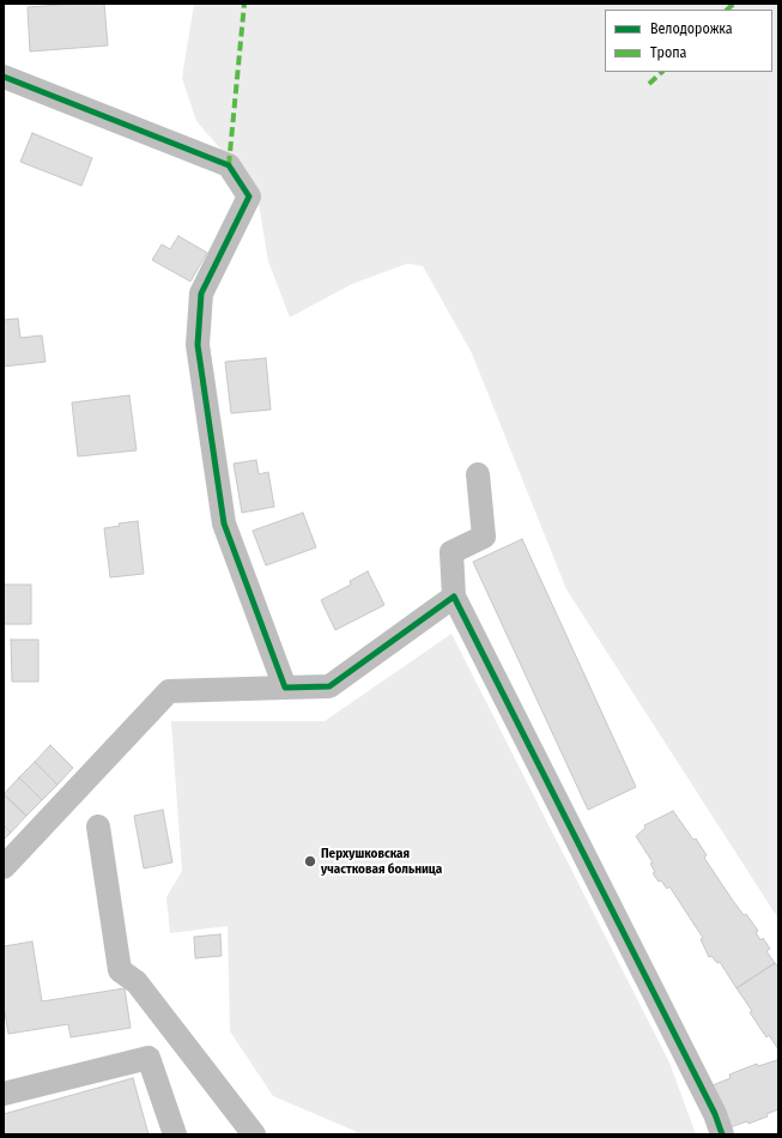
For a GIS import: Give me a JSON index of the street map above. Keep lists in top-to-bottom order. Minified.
{"places":["Перхушковская участковая больница"],"legend":["Велодорожка","Тропа"]}
